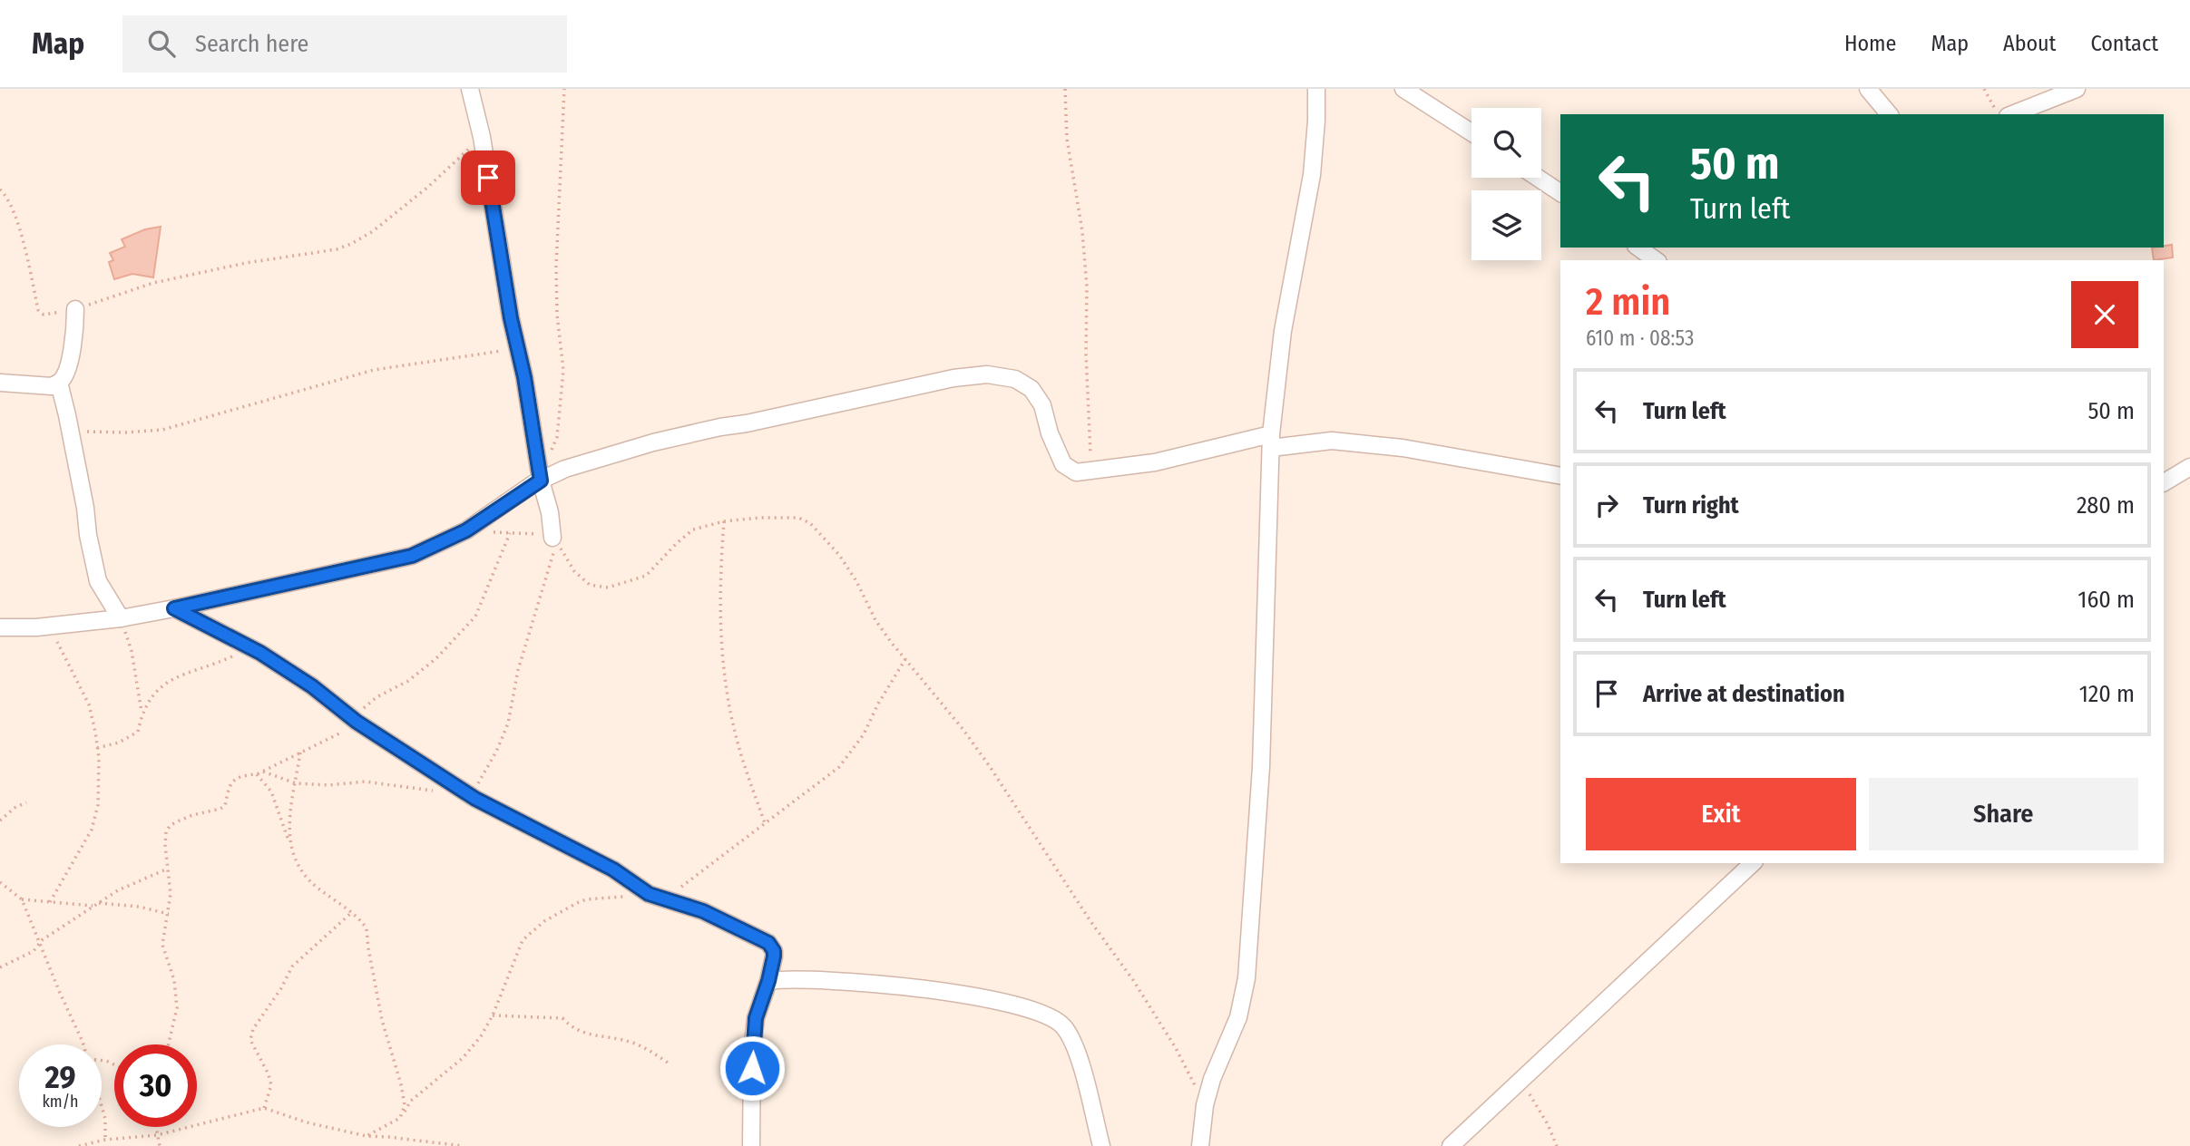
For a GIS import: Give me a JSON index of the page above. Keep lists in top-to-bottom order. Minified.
{"page":{"header":"Map","search":"Search here","nav":["Home","Map","About","Contact"],"turn":["50 m","Turn left"],"heading":["2 min","610 m · 08:53"],"list":[{"name":"Turn left","value":"50 m"},{"name":"Turn right","value":"280 m"},{"name":"Turn left","value":"160 m"},{"name":"Arrive at destination","value":"120 m"}],"buttons":["Exit","Share"],"speed":"29 km/h","limit":"30"}}
